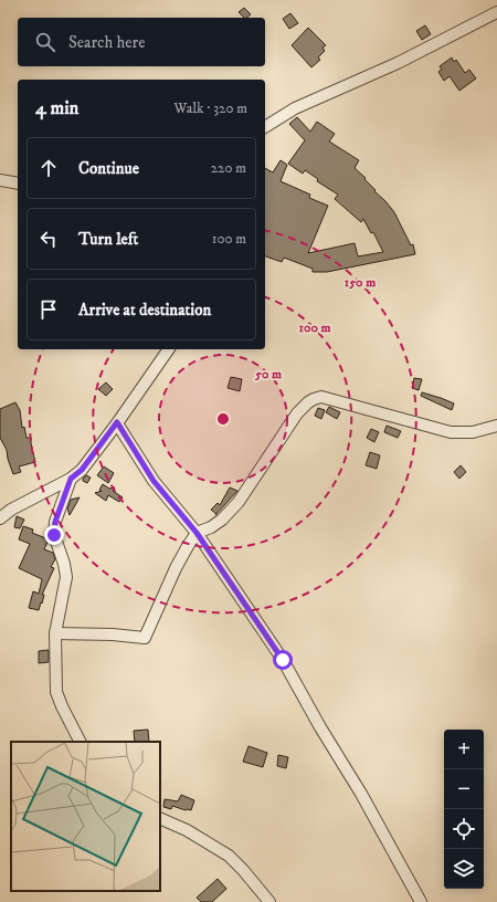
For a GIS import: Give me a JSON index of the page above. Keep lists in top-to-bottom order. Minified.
{"page":{"search":"Search here","heading":["4 min","Walk · 320 m"],"list":[["Continue","220 m"],["Turn left","100 m"],"Arrive at destination"],"map_buttons":["+","−"]},"rings":["150 m","100 m","50 m"]}
